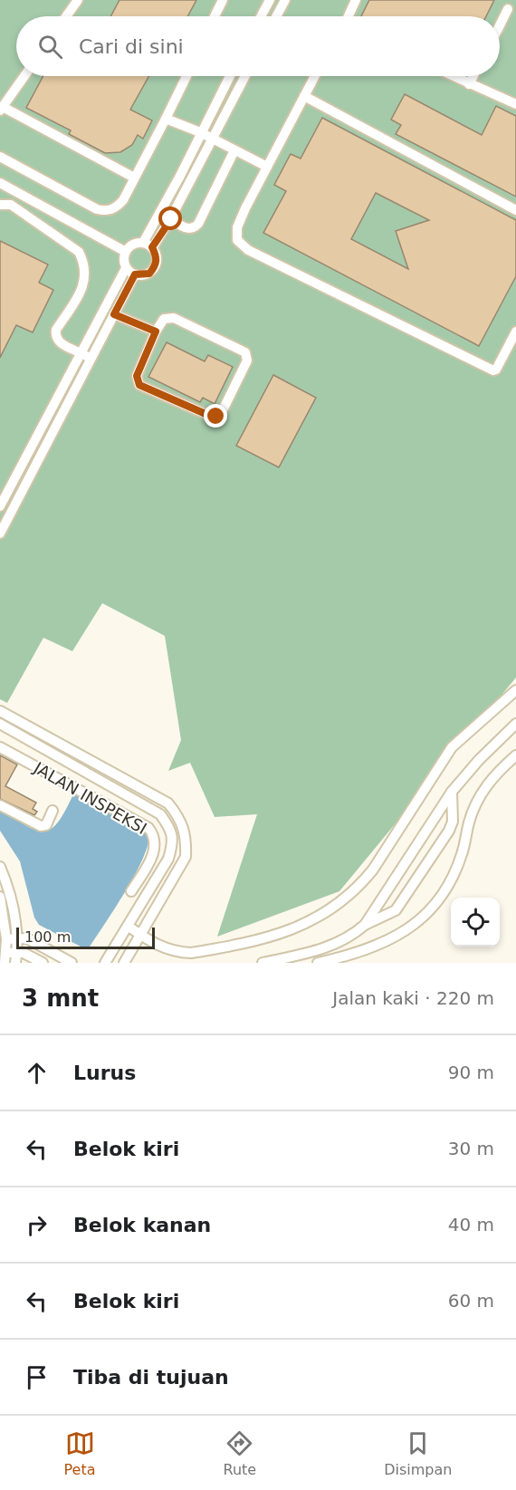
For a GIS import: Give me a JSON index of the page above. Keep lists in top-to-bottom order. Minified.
{"streets":{"lane":["JALAN INSPEKSI"]},"scale_bar":"100 m","page":{"search":"Cari di sini","scale":"100 m","heading":["3 mnt","Jalan kaki · 220 m"],"list":[["Lurus","90 m"],["Belok kiri","30 m"],["Belok kanan","40 m"],["Belok kiri","60 m"],"Tiba di tujuan"],"nav":["Peta","Rute","Disimpan"]}}
